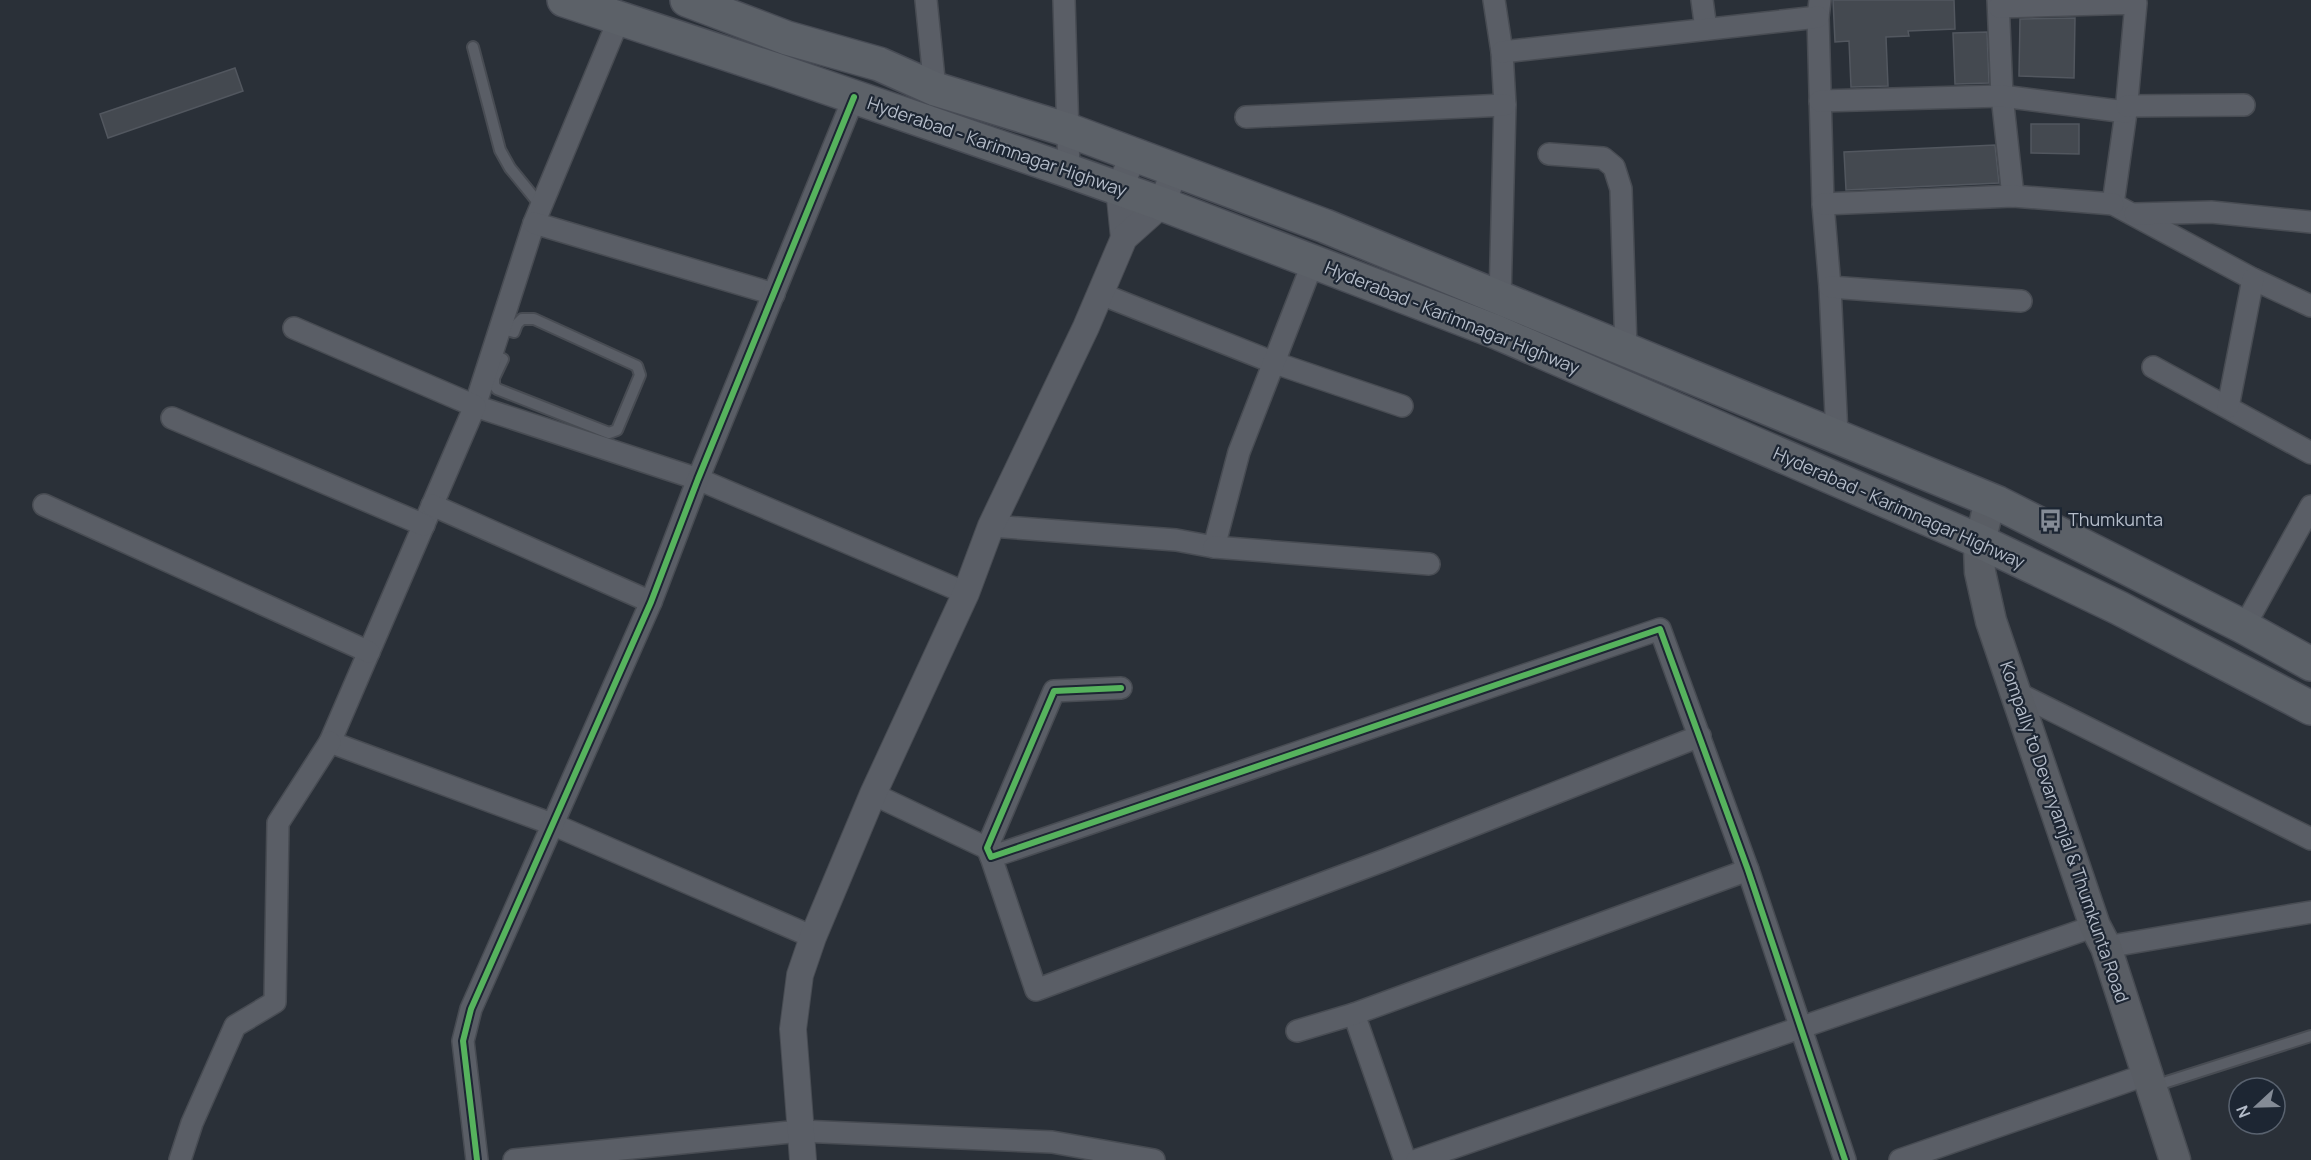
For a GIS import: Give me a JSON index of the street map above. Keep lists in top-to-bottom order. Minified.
{"streets":{"main road":["Hyderabad - Karimnagar Highway","Kompally to Devaryamjal & Thumkunta Road"]},"crossings":[["Hyderabad - Karimnagar Highway","Kompally to Devaryamjal & Thumkunta Road"]],"places":{"bus stop":["Thumkunta"]},"north":"left"}
